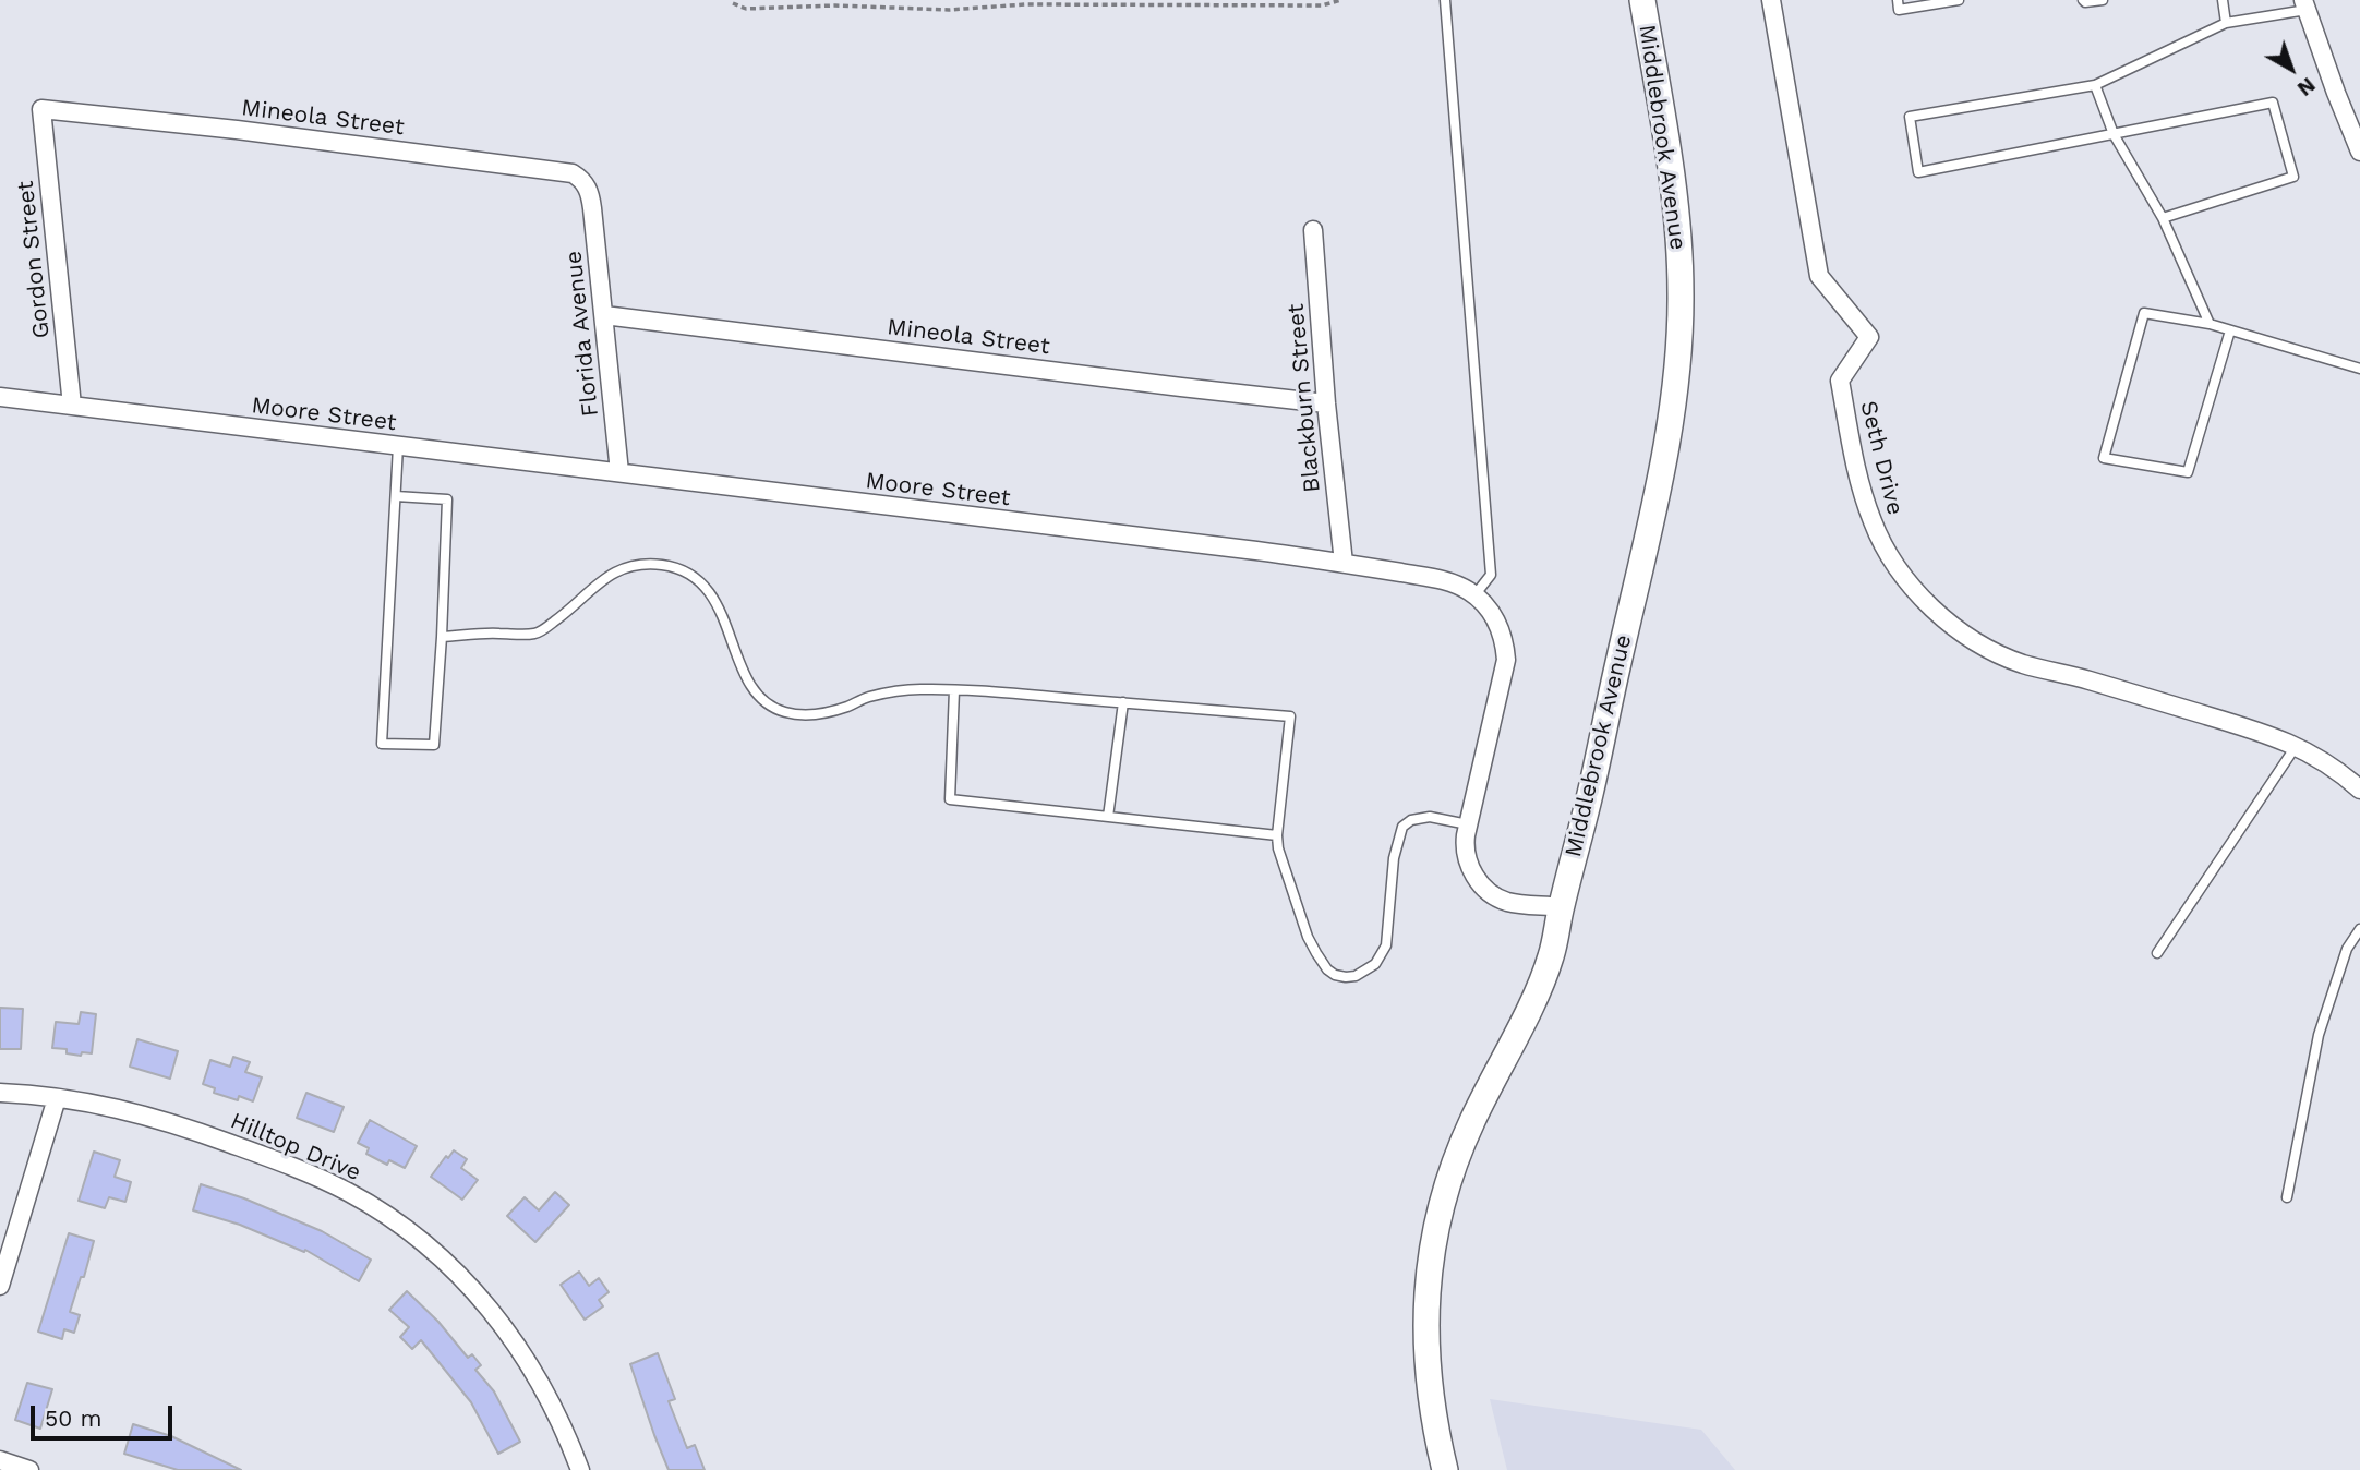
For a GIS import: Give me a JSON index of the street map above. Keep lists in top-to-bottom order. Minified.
{"streets":{"main road":["Middlebrook Avenue"],"street":["Mineola Street","Gordon Street","Florida Avenue","Blackburn Street","Moore Street","Seth Drive","Hilltop Drive"]},"crossings":[["Mineola Street","Gordon Street"],["Mineola Street","Florida Avenue"],["Mineola Street","Blackburn Street"],["Middlebrook Avenue","Moore Street"],["Gordon Street","Moore Street"],["Florida Avenue","Moore Street"],["Blackburn Street","Moore Street"]],"scale_bar":"50 m","north":"bottom right"}
